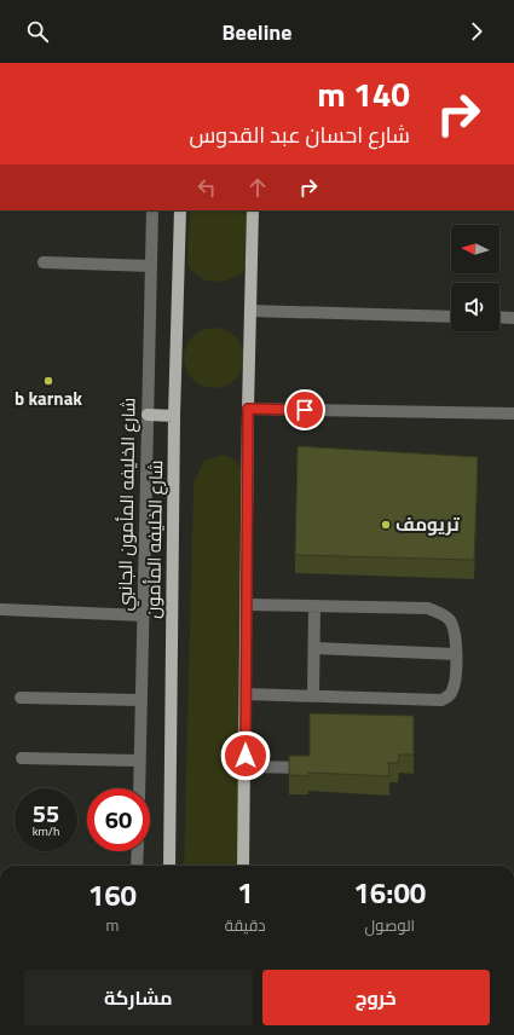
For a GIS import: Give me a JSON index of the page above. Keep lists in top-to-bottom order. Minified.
{"streets":{"main road":["شارع الخليفه المأمون"],"street":["شارع الخليفه المأمون الجانبي"]},"places":["b karnak","تريومف"],"north":"left","page":{"header":"Beeline","turn":["140 m","شارع احسان عبد القدوس"],"speed":"55 km/h","limit":"60","eta":["16:00","الوصول","1","دقيقة","160","m"],"buttons":["خروج","مشاركة"]}}
